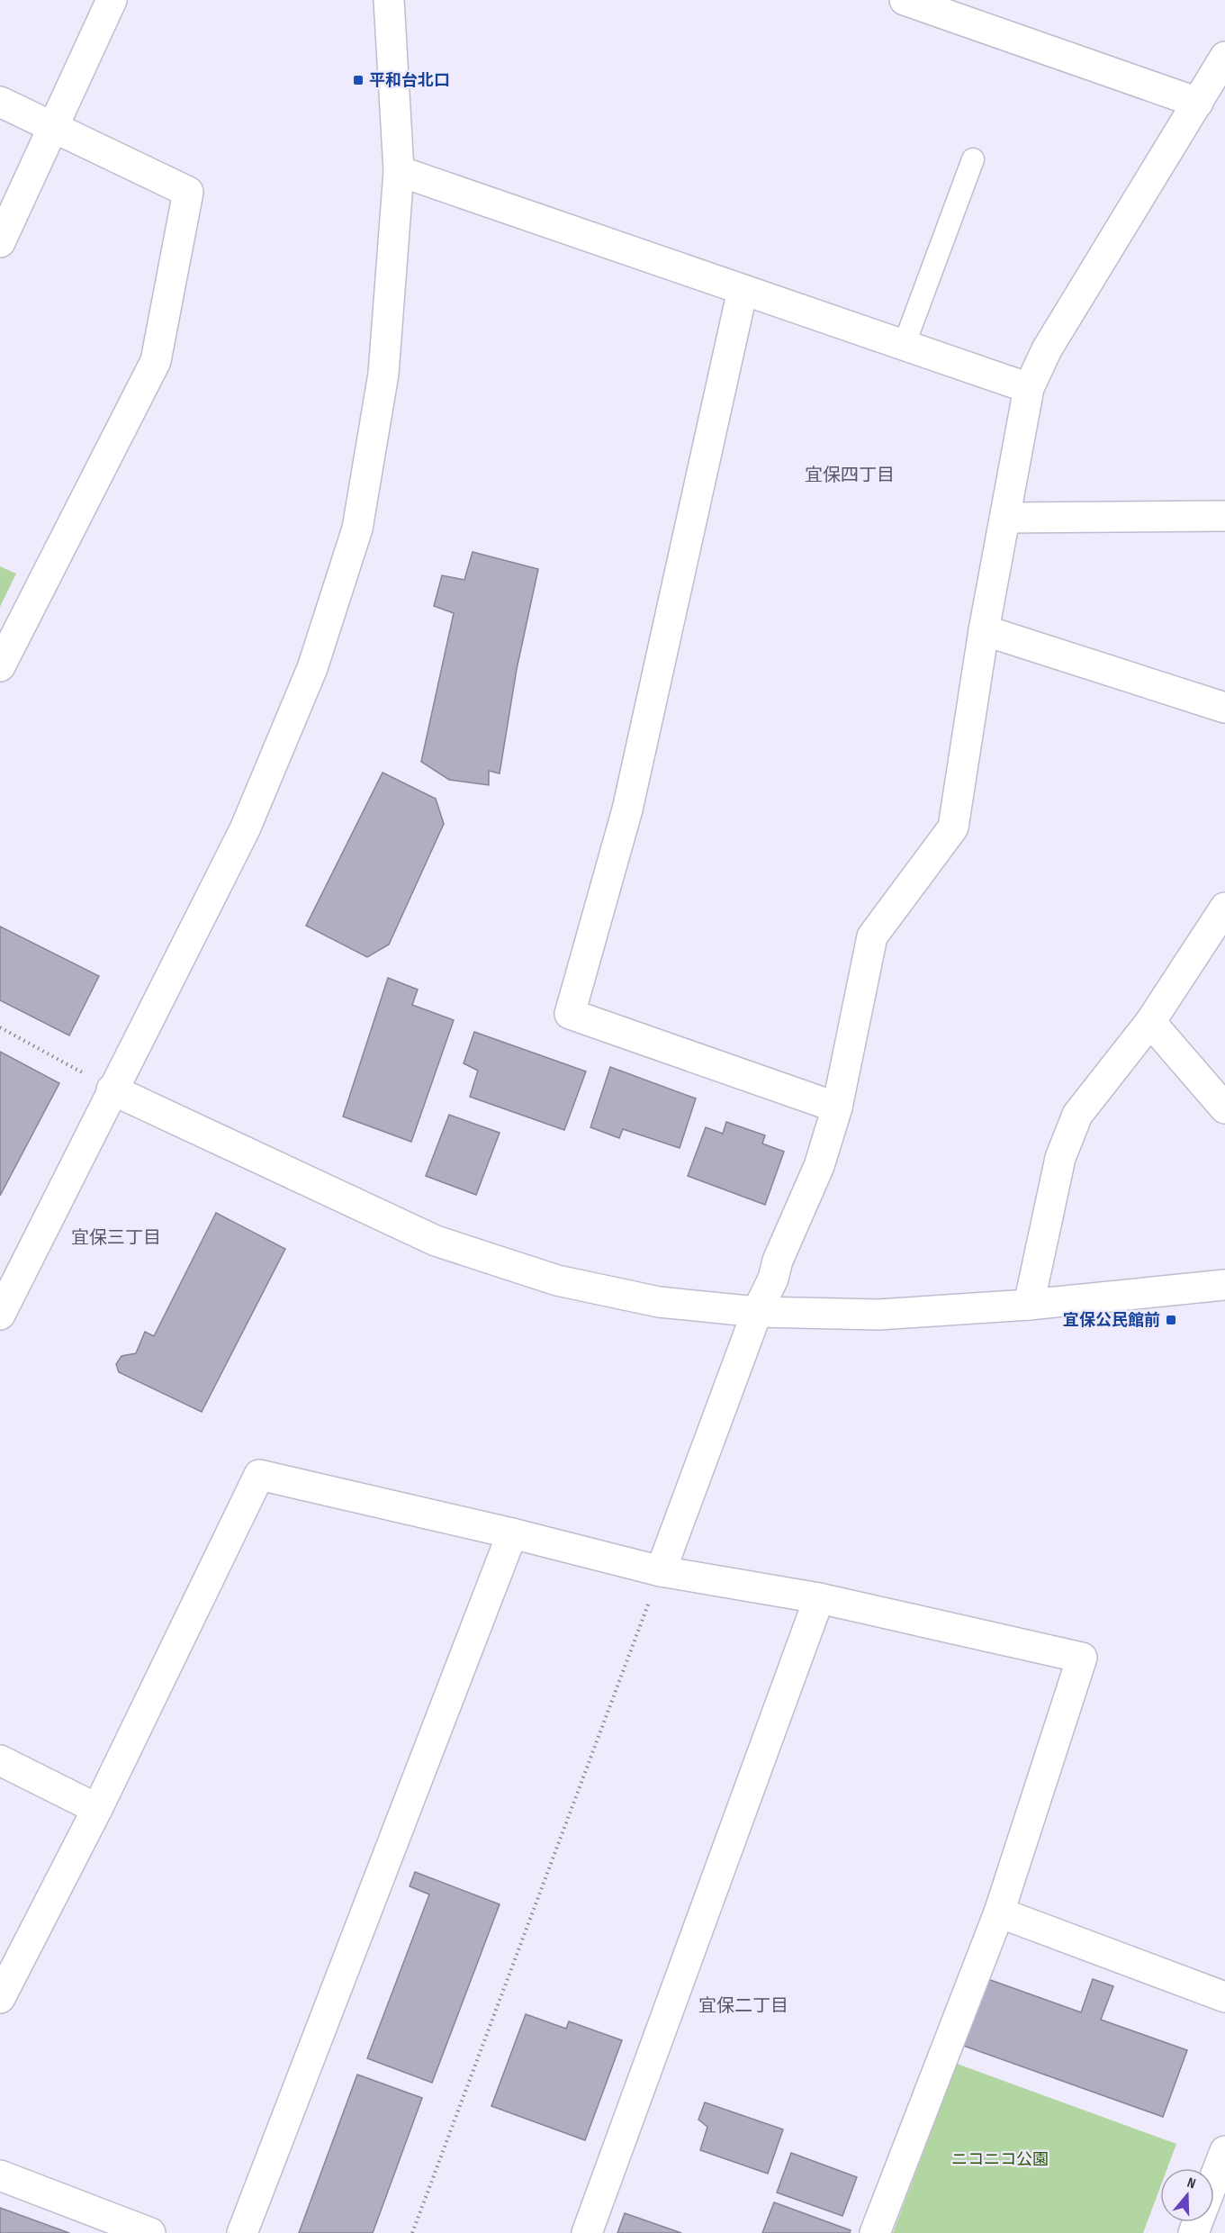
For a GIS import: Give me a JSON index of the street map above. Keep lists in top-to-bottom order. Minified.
{"districts":["宜保四丁目","宜保三丁目","宜保二丁目"],"parks":["ニコニコ公園"],"places":{"transit":["平和台北口","宜保公民館前"]},"north":"top"}
